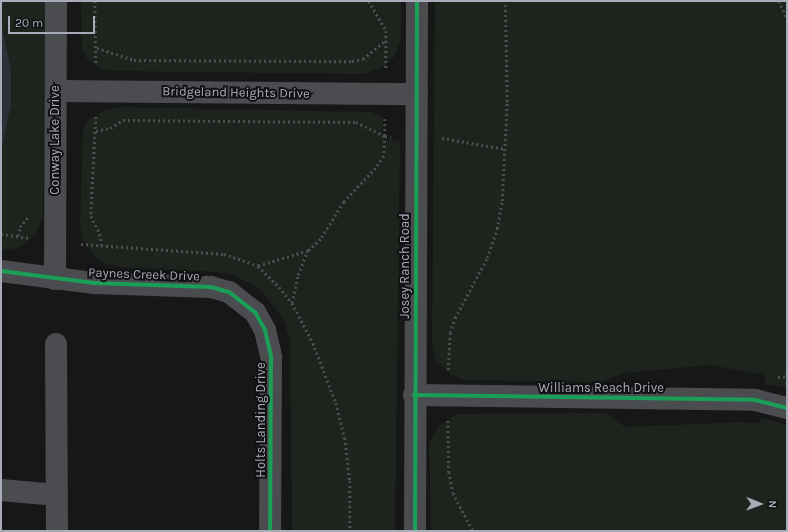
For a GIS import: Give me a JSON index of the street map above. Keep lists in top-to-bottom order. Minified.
{"streets":{"street":["Bridgeland Heights Drive","Conway Lake Drive","Josey Ranch Road","Paynes Creek Drive","Williams Reach Drive","Holts Landing Drive"]},"crossings":[["Bridgeland Heights Drive","Conway Lake Drive"],["Bridgeland Heights Drive","Josey Ranch Road"],["Conway Lake Drive","Paynes Creek Drive"],["Josey Ranch Road","Williams Reach Drive"],["Paynes Creek Drive","Holts Landing Drive"]],"scale_bar":"20 m","north":"right"}
